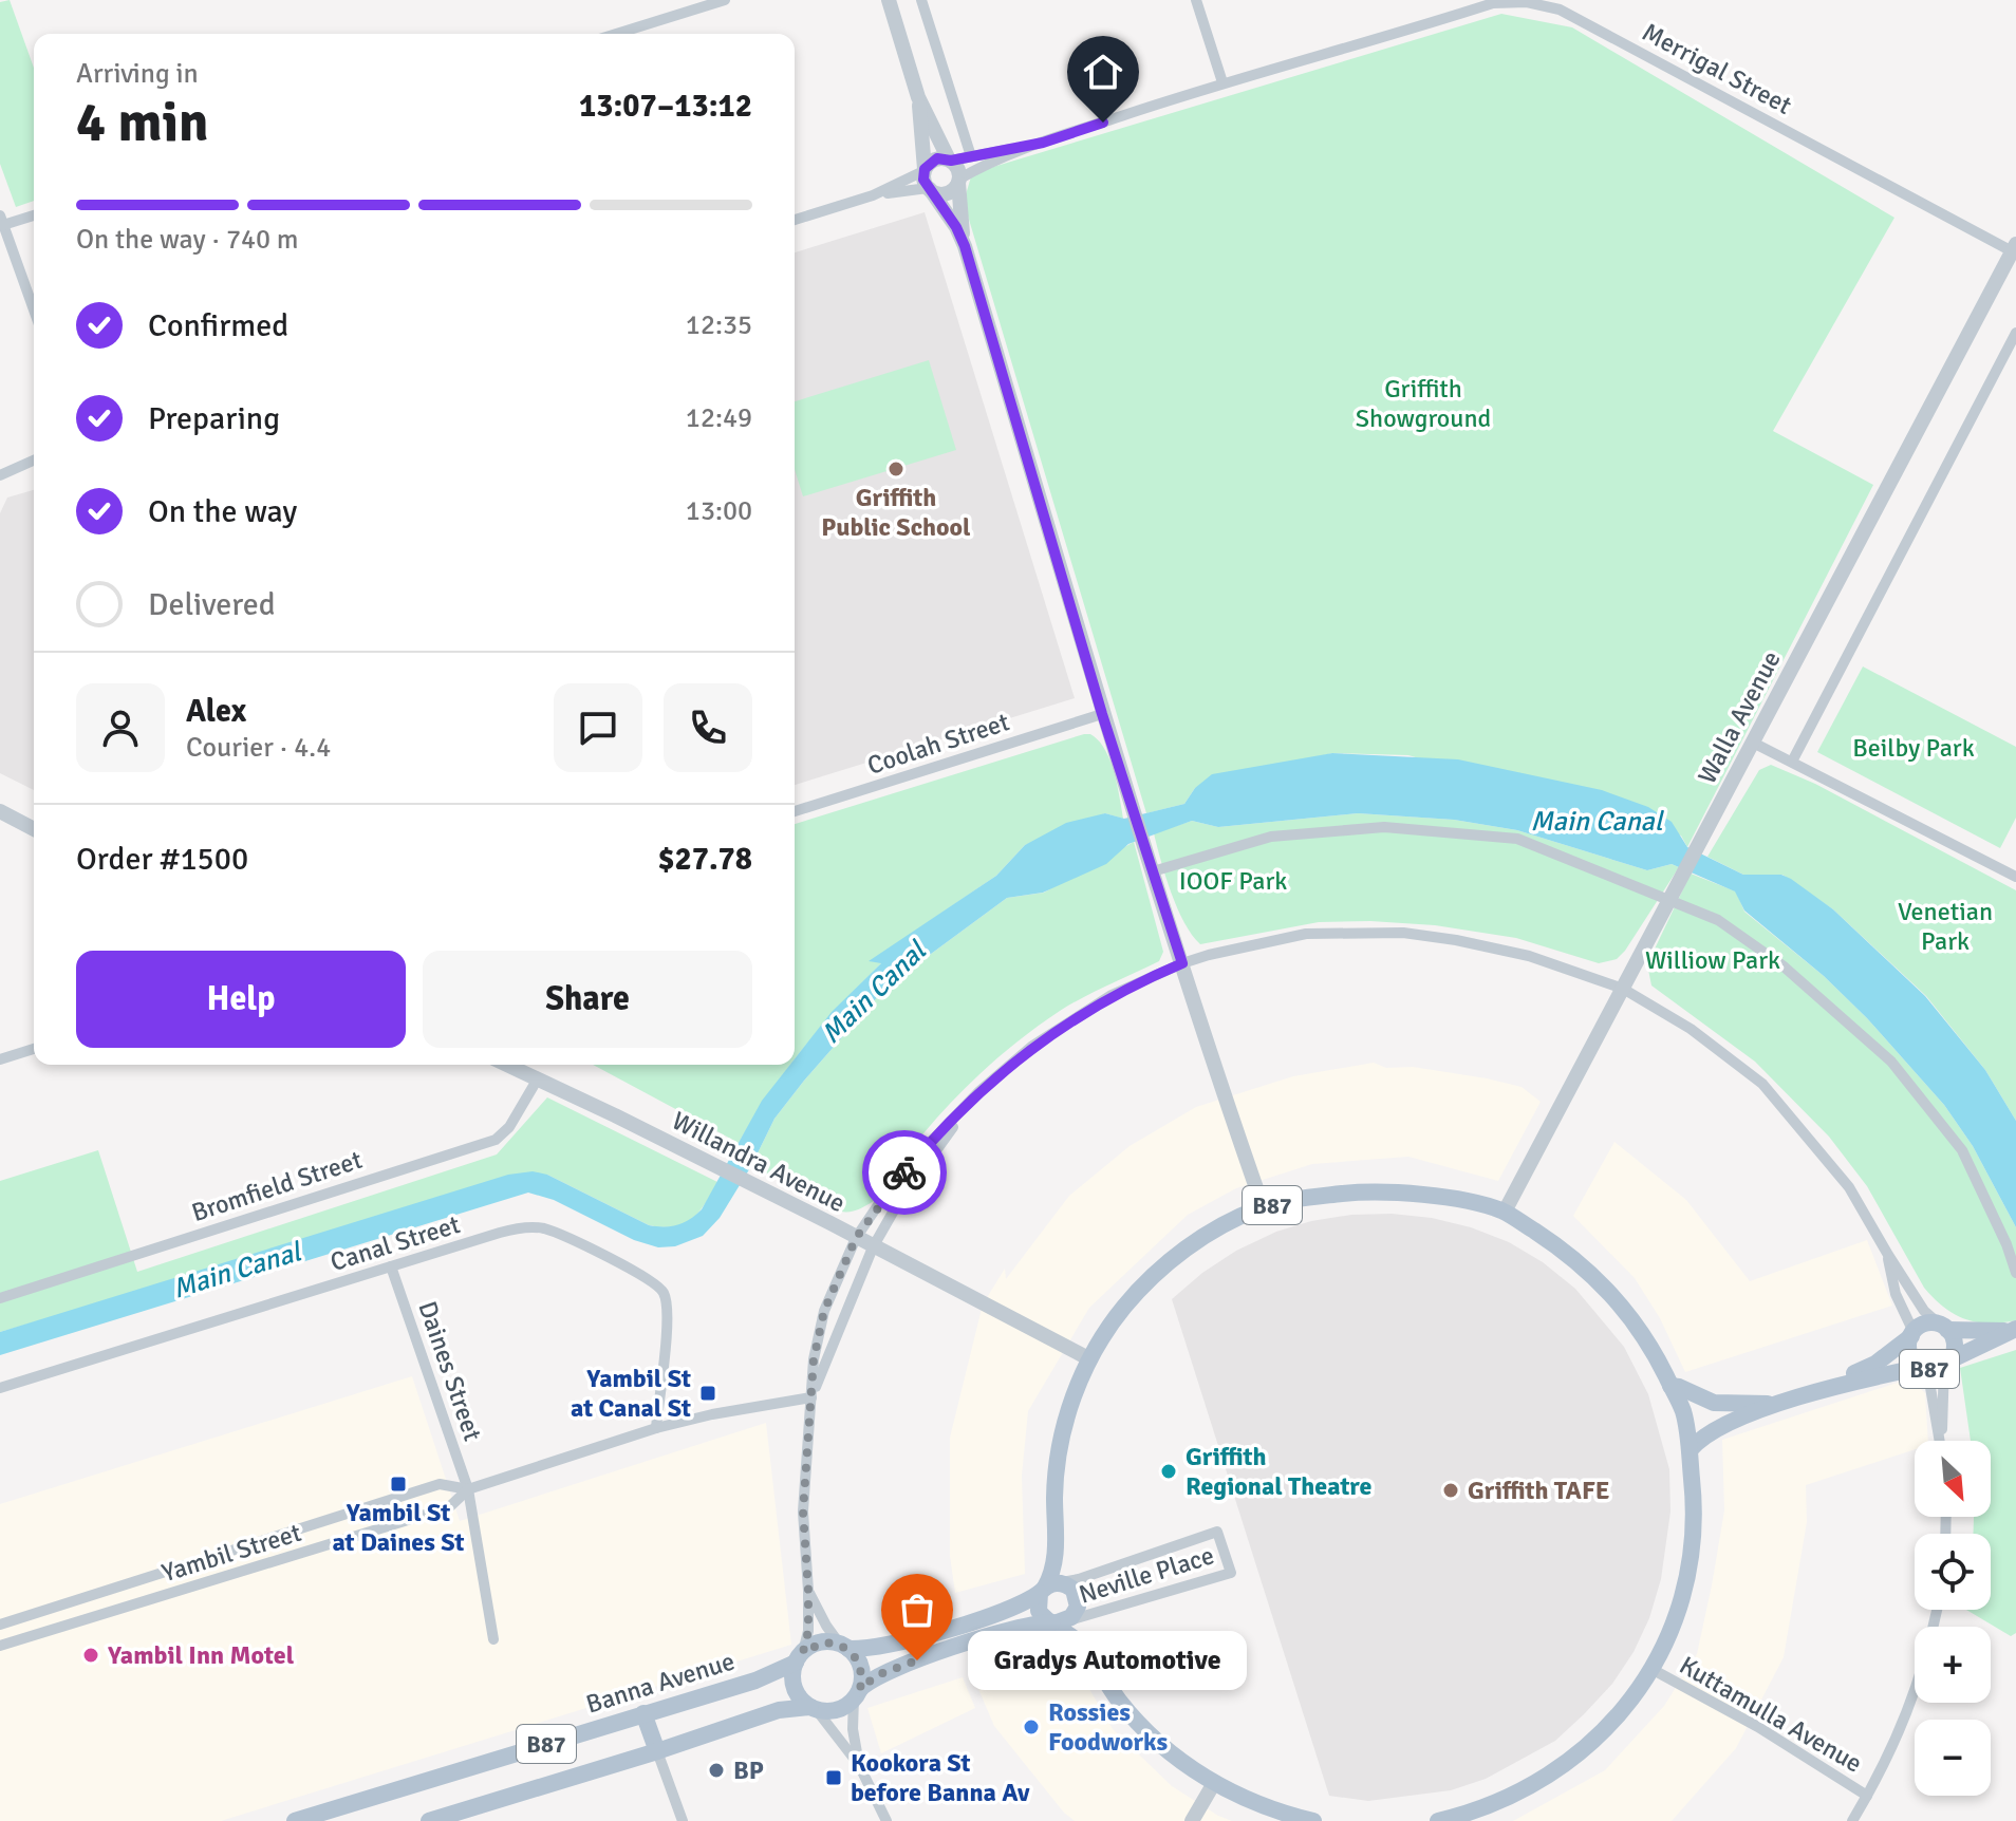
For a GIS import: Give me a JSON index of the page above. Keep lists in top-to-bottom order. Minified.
{"streets":{"main road":["B87","Banna Avenue"],"street":["Merrigal Street","Walla Avenue","Coolah Street","Willandra Avenue","Bromfield Street","Canal Street","Daines Street","Yambil Street","Neville Place","Kuttamulla Avenue"]},"crossings":[["Merrigal Street","Walla Avenue"],["Walla Avenue","B87"],["Willandra Avenue","Bromfield Street"],["Willandra Avenue","B87"],["B87","Neville Place"],["B87","Banna Avenue"],["B87","Kuttamulla Avenue"],["Canal Street","Daines Street"],["Canal Street","Yambil Street"],["Daines Street","Yambil Street"]],"water":["Main Canal"],"parks":["Griffith Showground","Beilby Park","IOOF Park","Venetian Park","Williow Park"],"places":{"other":["Griffith Public School","Griffith Regional Theatre","Griffith TAFE","Yambil Inn Motel","Gradys Automotive","Rossies Foodworks","BP"],"transit":["Yambil St at Canal St","Yambil St at Daines St","Kookora St before Banna Av"]},"north":"bottom right","page":{"heading":["4 min","Arriving in","13:07–13:12"],"panel":["Alex","Courier · 4.4","Order #1500","$27.78"],"bar":"On the way · 740 m","list":[["Confirmed","12:35"],["Preparing","12:49"],["On the way","13:00"],"Delivered"],"buttons":["Help","Share"],"map_buttons":["+","−"],"bubble":"Gradys Automotive"}}
